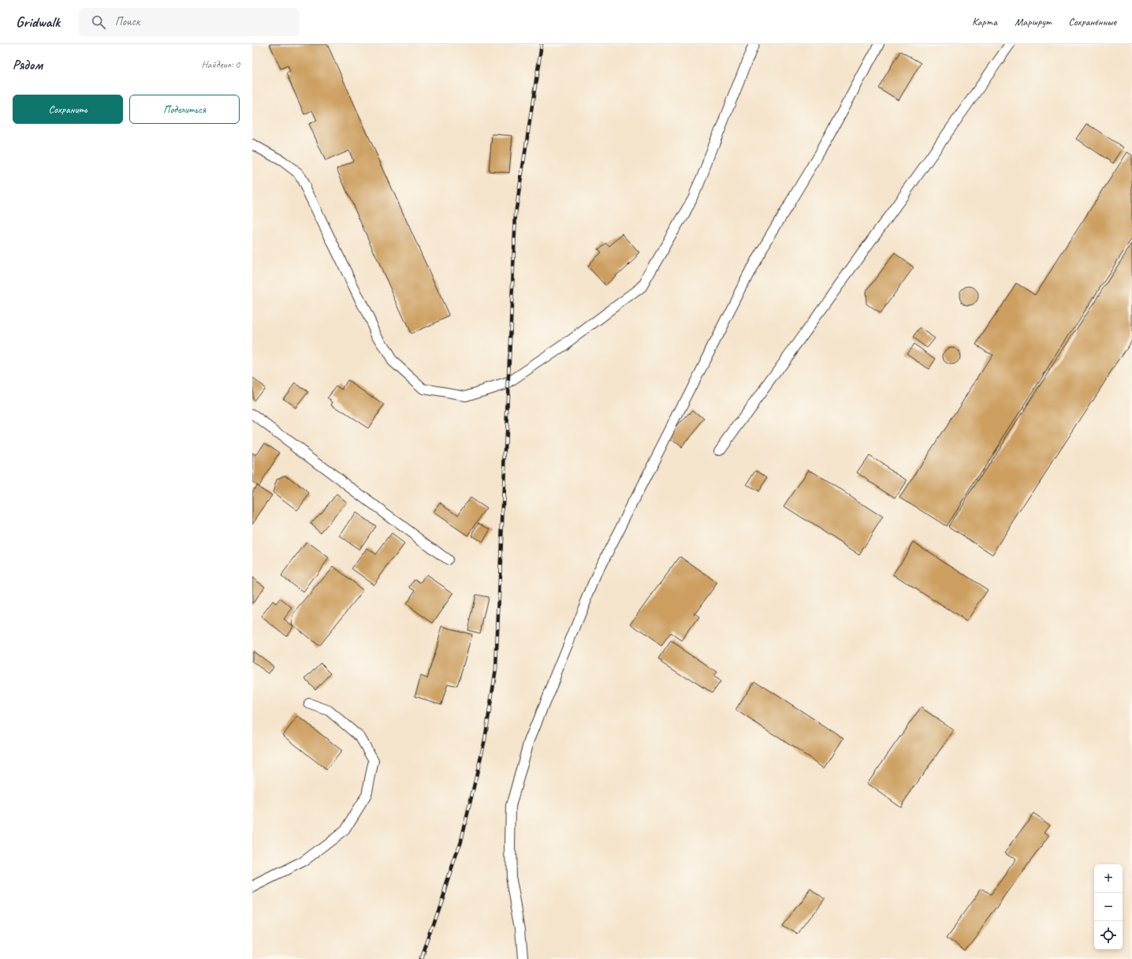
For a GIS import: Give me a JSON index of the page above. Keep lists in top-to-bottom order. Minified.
{"page":{"header":"Gridwalk","search":"Поиск","nav":["Карта","Маршрут","Сохранённые"],"heading":["Рядом","Найдено: 0"],"buttons":["Сохранить","Поделиться"],"map_buttons":["+","−"]}}
